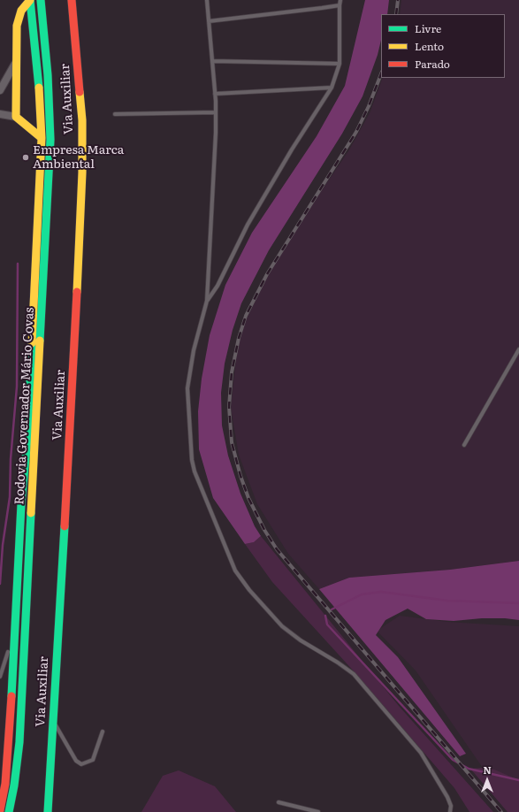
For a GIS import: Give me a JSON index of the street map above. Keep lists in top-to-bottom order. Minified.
{"streets":{"main road":["Via Auxiliar","Rodovia Governador Mário Covas"]},"places":["Empresa Marca Ambiental"],"legend":["Livre","Lento","Parado"],"north":"top"}
